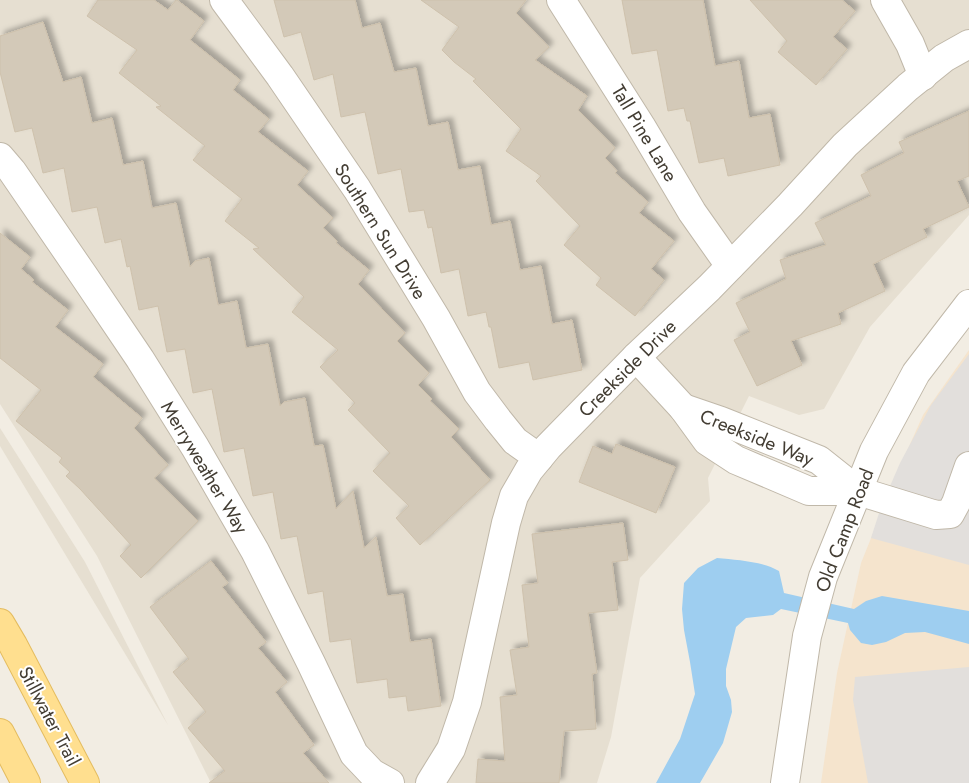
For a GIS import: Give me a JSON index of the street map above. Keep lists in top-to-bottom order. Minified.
{"streets":{"main road":["Stillwater Trail"],"street":["Tall Pine Lane","Southern Sun Drive","Creekside Drive","Creekside Way","Merryweather Way","Old Camp Road"]},"crossings":[["Tall Pine Lane","Creekside Drive"],["Southern Sun Drive","Creekside Drive"],["Creekside Drive","Creekside Way"],["Creekside Way","Old Camp Road"]]}
